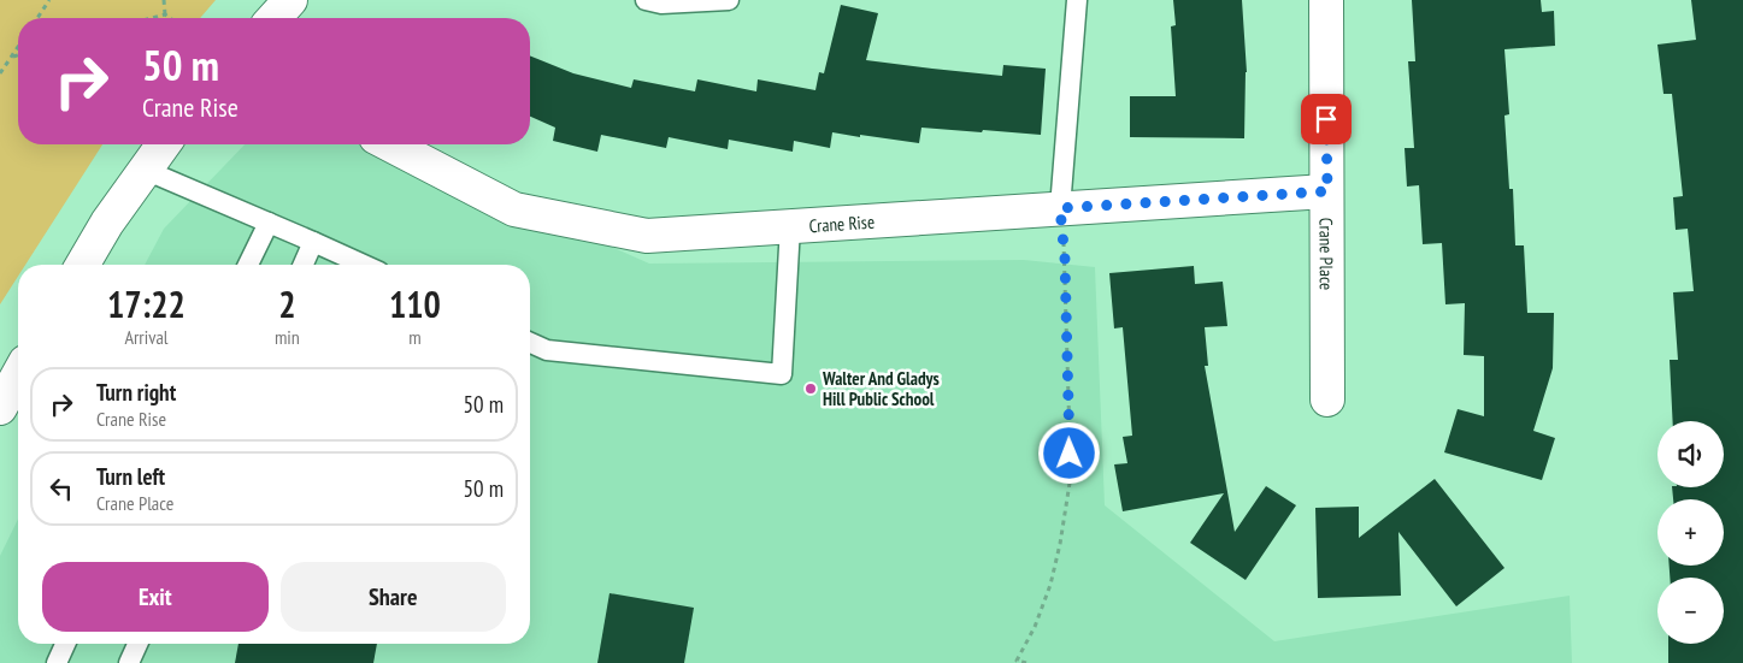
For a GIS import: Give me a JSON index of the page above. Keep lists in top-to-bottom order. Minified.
{"streets":{"street":["Crane Rise","Crane Place"]},"crossings":[["Crane Rise","Crane Place"]],"places":["Walter And Gladys Hill Public School"],"page":{"turn":["50 m","Crane Rise"],"eta":["17:22","Arrival","2","min","110","m"],"list":[{"name":"Turn right","note":"Crane Rise","value":"50 m"},{"name":"Turn left","note":"Crane Place","value":"50 m"}],"map_buttons":["+","−"],"buttons":["Exit","Share"]}}
